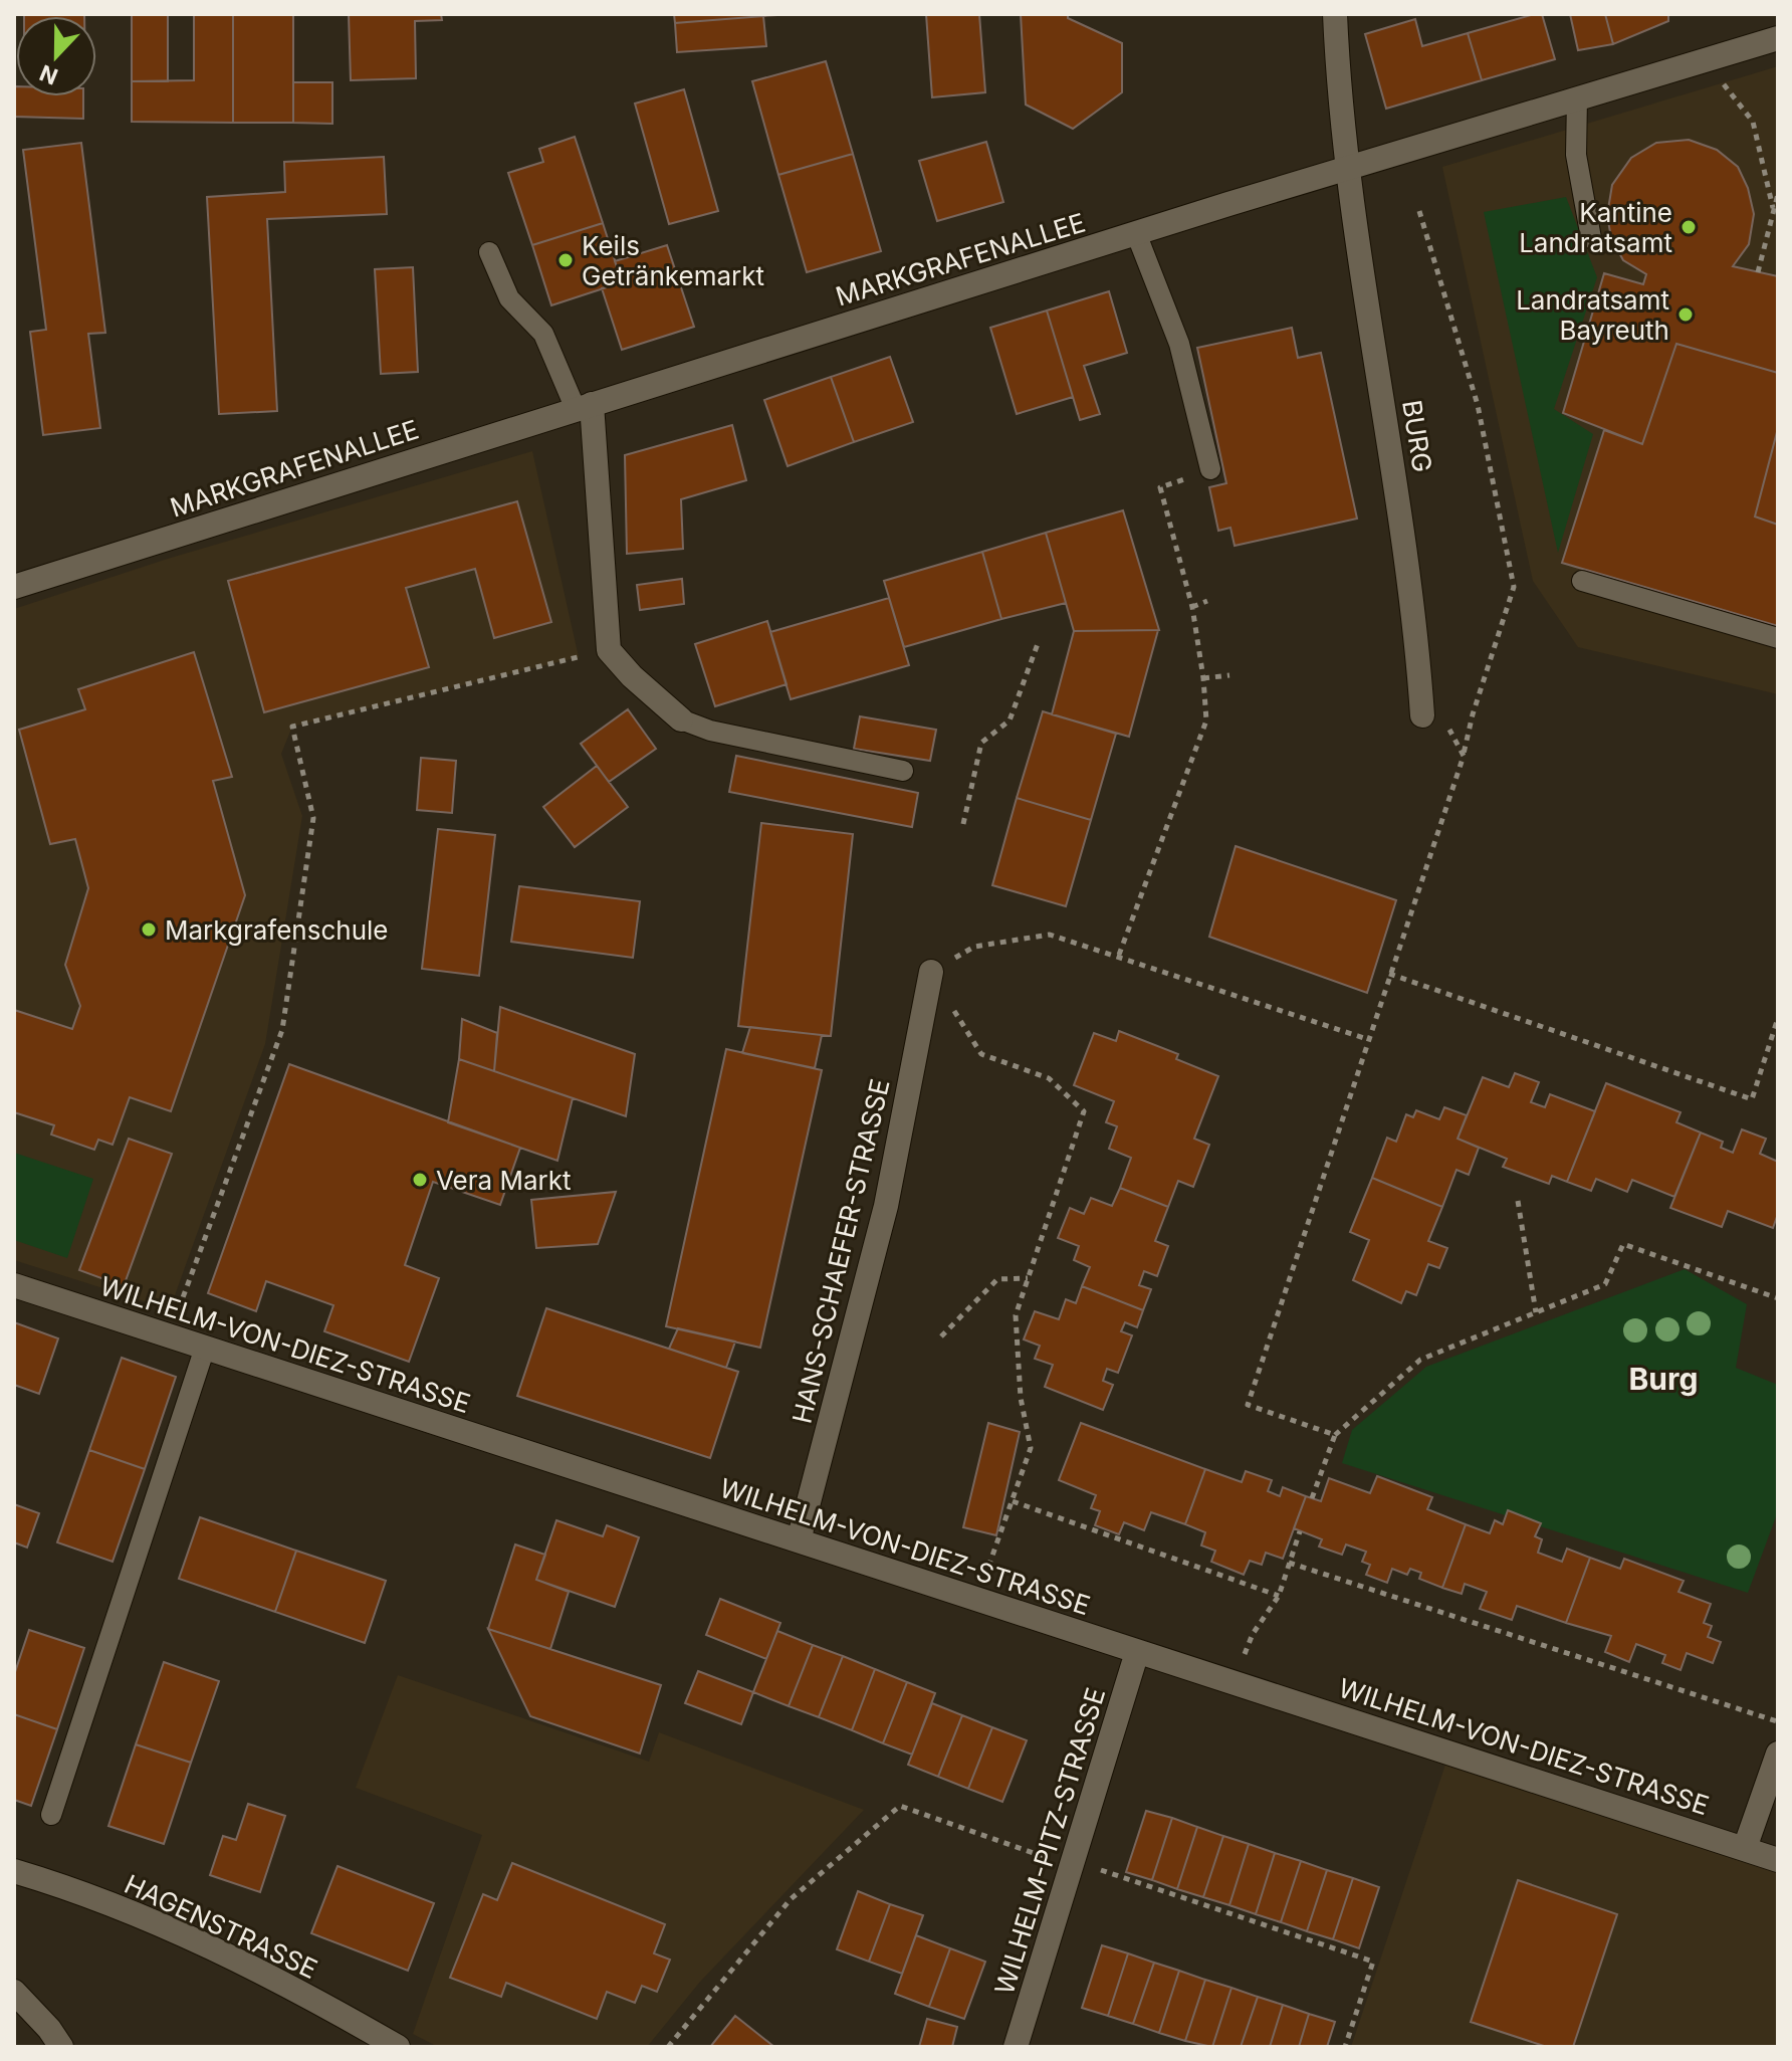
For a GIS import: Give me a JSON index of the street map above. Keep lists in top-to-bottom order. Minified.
{"streets":{"street":["MARKGRAFENALLEE","BURG","HANS-SCHAEFER-STRASSE","WILHELM-VON-DIEZ-STRASSE","WILHELM-PITZ-STRASSE","HAGENSTRASSE"]},"crossings":[["MARKGRAFENALLEE","BURG"],["HANS-SCHAEFER-STRASSE","WILHELM-VON-DIEZ-STRASSE"],["WILHELM-VON-DIEZ-STRASSE","WILHELM-PITZ-STRASSE"]],"districts":["Burg"],"places":["Kantine Landratsamt","Keils Getränkemarkt","Landratsamt Bayreuth","Markgrafenschule","Vera Markt"],"north":"bottom"}
